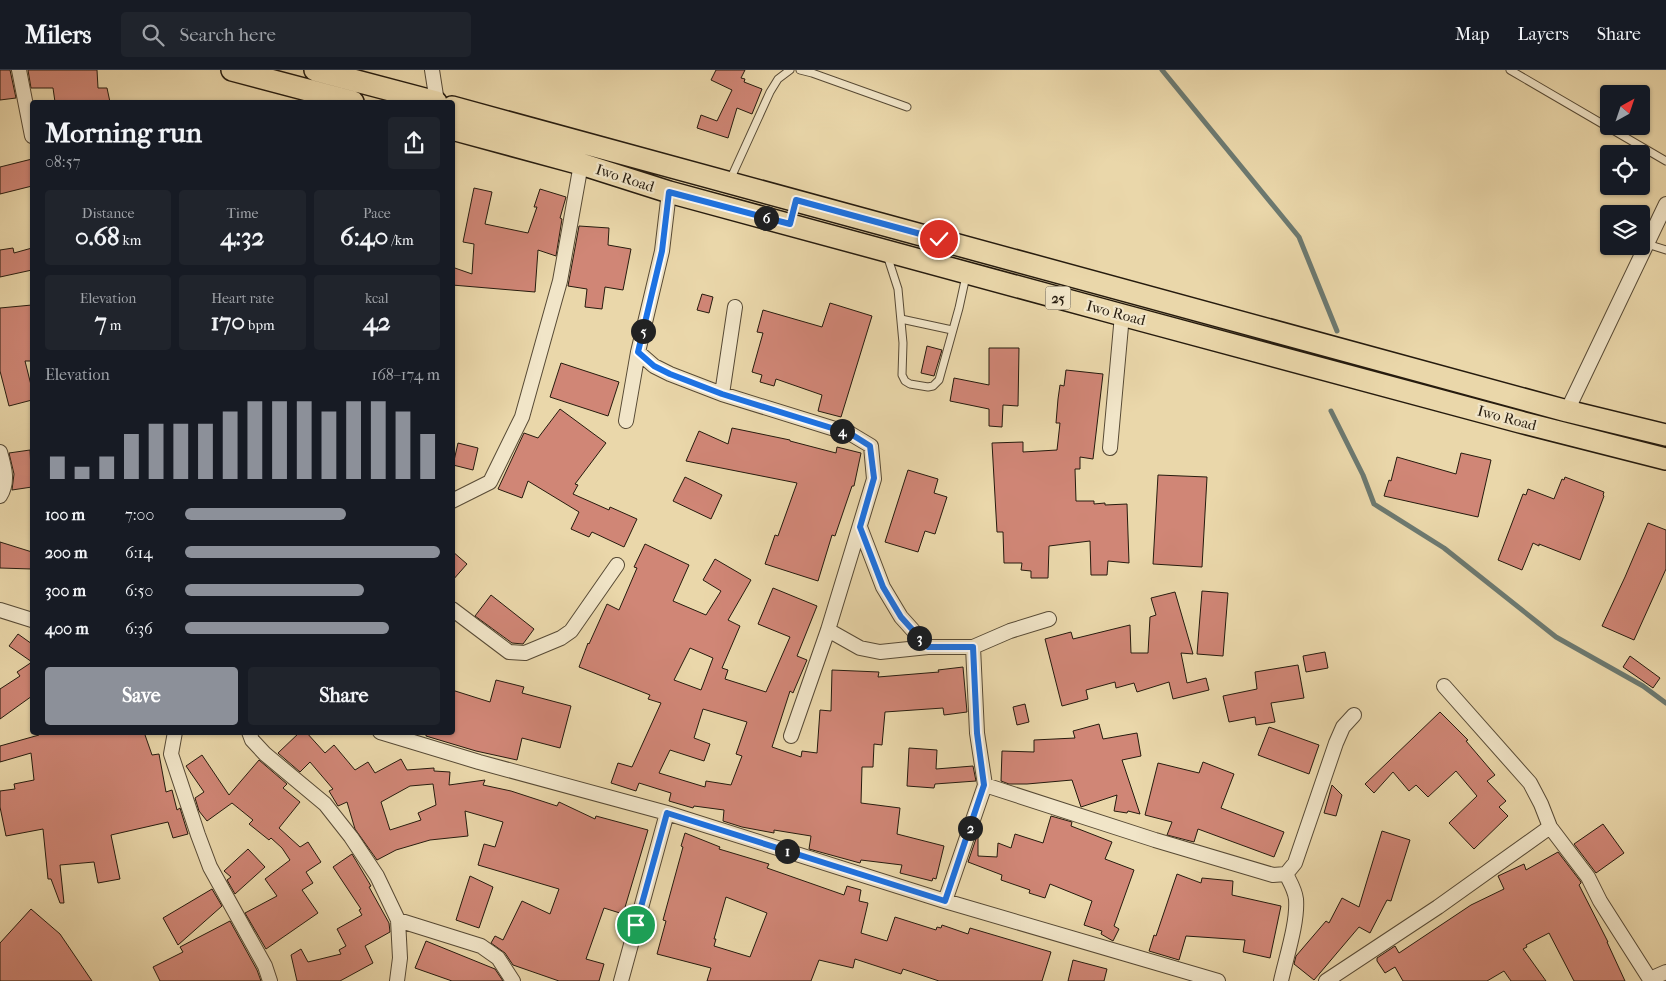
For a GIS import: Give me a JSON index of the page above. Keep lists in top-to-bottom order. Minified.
{"streets":{"main road":["Iwo Road","25"]},"north":"top right","page":{"header":"Milers","search":"Search here","nav":["Map","Layers","Share"],"heading":["Morning run","08:57"],"stats":[["Distance","0.68 km"],["Time","4:32"],["Pace","6:40 /km"],["Elevation","7 m"],["Heart rate","170 bpm"],["kcal","42"]],"pins":["6","5","4","3","2","1"],"chart":["Elevation","168–174 m"],"list":[{"name":"100 m","note":"7:00"},{"name":"200 m","note":"6:14"},{"name":"300 m","note":"6:50"},{"name":"400 m","note":"6:36"}],"buttons":["Save","Share"]}}
